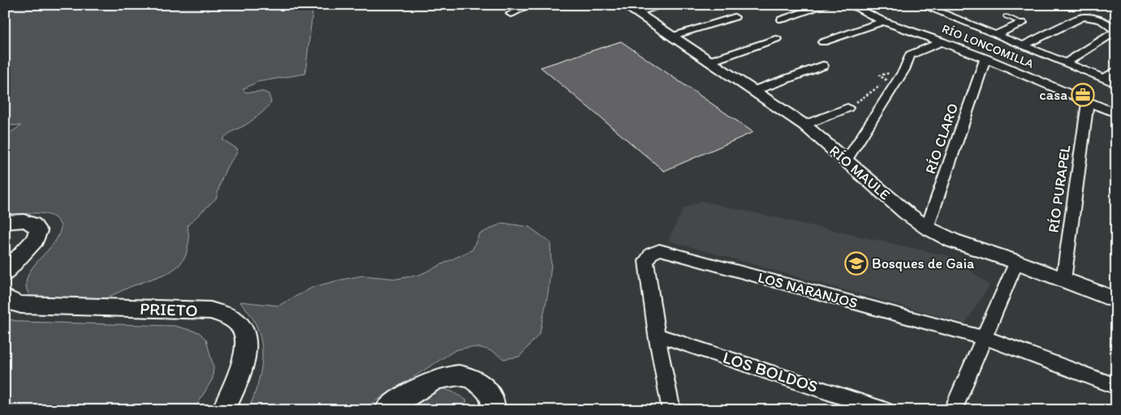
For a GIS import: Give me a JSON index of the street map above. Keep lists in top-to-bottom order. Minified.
{"streets":{"street":["RÍO LONCOMILLA","RÍO CLARO","RÍO MAULE","RÍO PURAPEL","LOS NARANJOS","PRIETO","LOS BOLDOS"]},"crossings":[["RÍO LONCOMILLA","RÍO CLARO"],["RÍO LONCOMILLA","RÍO PURAPEL"],["RÍO CLARO","RÍO MAULE"],["RÍO MAULE","RÍO PURAPEL"],["LOS NARANJOS","LOS BOLDOS"]],"places":{"office":["casa"],"school or university":["Bosques de Gaia"]}}
